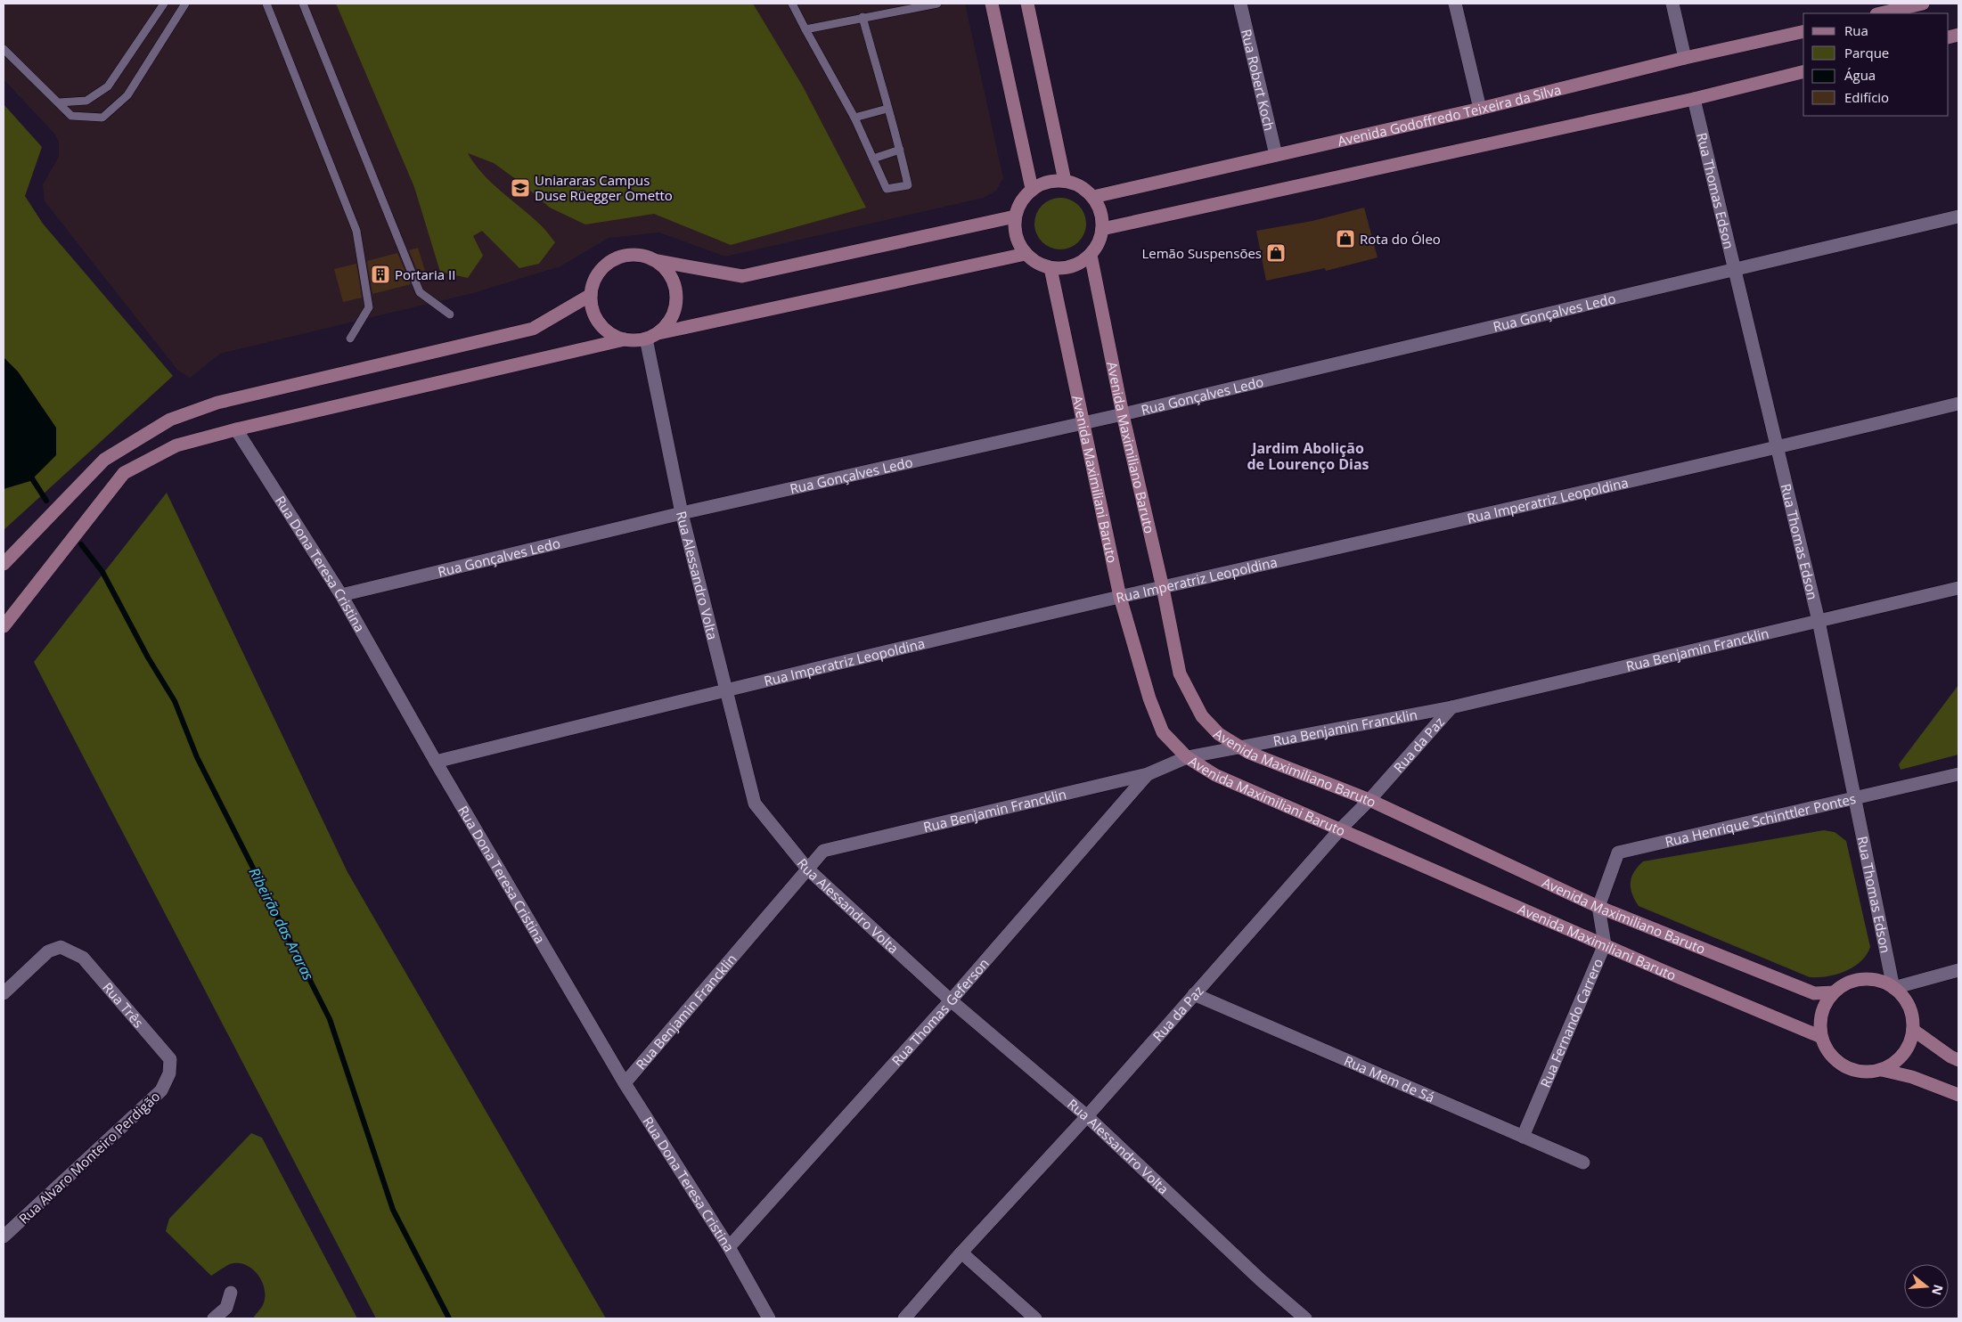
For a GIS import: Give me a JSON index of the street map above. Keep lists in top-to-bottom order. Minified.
{"streets":{"street":["Rua Robert Koch","Avenida Godoffredo Teixeira da Silva","Rua Thomas Edson","Rua Gonçalves Ledo","Avenida Maximiliano Baruto","Avenida Maximiliani Baruto","Rua Imperatriz Leopoldina","Rua Dona Teresa Cristina","Rua Alessandro Volta","Rua Benjamin Francklin","Rua da Paz","Rua Henrique Schinttler Pontes","Rua Três","Rua Thomas Geferson","Rua Fernando Carrero","Rua Mem de Sá","Rua Alvaro Monteiro Perdigão"]},"crossings":[["Rua Robert Koch","Avenida Godoffredo Teixeira da Silva"],["Avenida Godoffredo Teixeira da Silva","Avenida Maximiliano Baruto"],["Avenida Godoffredo Teixeira da Silva","Avenida Maximiliani Baruto"],["Rua Thomas Edson","Rua Gonçalves Ledo"],["Rua Thomas Edson","Avenida Maximiliano Baruto"],["Rua Thomas Edson","Avenida Maximiliani Baruto"],["Rua Thomas Edson","Rua Imperatriz Leopoldina"],["Rua Thomas Edson","Rua Benjamin Francklin"],["Rua Thomas Edson","Rua Henrique Schinttler Pontes"],["Rua Gonçalves Ledo","Avenida Maximiliano Baruto"],["Rua Gonçalves Ledo","Avenida Maximiliani Baruto"],["Rua Gonçalves Ledo","Rua Dona Teresa Cristina"],["Rua Gonçalves Ledo","Rua Alessandro Volta"],["Avenida Maximiliano Baruto","Avenida Maximiliani Baruto"],["Avenida Maximiliano Baruto","Rua Imperatriz Leopoldina"],["Avenida Maximiliano Baruto","Rua Benjamin Francklin"],["Avenida Maximiliano Baruto","Rua da Paz"],["Avenida Maximiliano Baruto","Rua Henrique Schinttler Pontes"],["Avenida Maximiliano Baruto","Rua Fernando Carrero"],["Avenida Maximiliani Baruto","Rua Imperatriz Leopoldina"],["Avenida Maximiliani Baruto","Rua Benjamin Francklin"],["Avenida Maximiliani Baruto","Rua da Paz"],["Avenida Maximiliani Baruto","Rua Fernando Carrero"],["Rua Imperatriz Leopoldina","Rua Dona Teresa Cristina"],["Rua Imperatriz Leopoldina","Rua Alessandro Volta"],["Rua Dona Teresa Cristina","Rua Benjamin Francklin"],["Rua Dona Teresa Cristina","Rua Thomas Geferson"],["Rua Alessandro Volta","Rua Benjamin Francklin"],["Rua Alessandro Volta","Rua da Paz"],["Rua Alessandro Volta","Rua Thomas Geferson"],["Rua Benjamin Francklin","Rua da Paz"],["Rua Benjamin Francklin","Rua Thomas Geferson"],["Rua da Paz","Rua Mem de Sá"],["Rua Henrique Schinttler Pontes","Rua Fernando Carrero"],["Rua Três","Rua Alvaro Monteiro Perdigão"],["Rua Fernando Carrero","Rua Mem de Sá"]],"districts":["Jardim Abolição de Lourenço Dias"],"water":["Ribeirão das Araras"],"places":{"school or university":["Uniararas Campus Duse Rüegger Ometto"],"shop":["Rota do Óleo","Lemão Suspensões"],"building":["Portaria II"]},"legend":["Rua","Parque","Água","Edifício"],"north":"right"}
